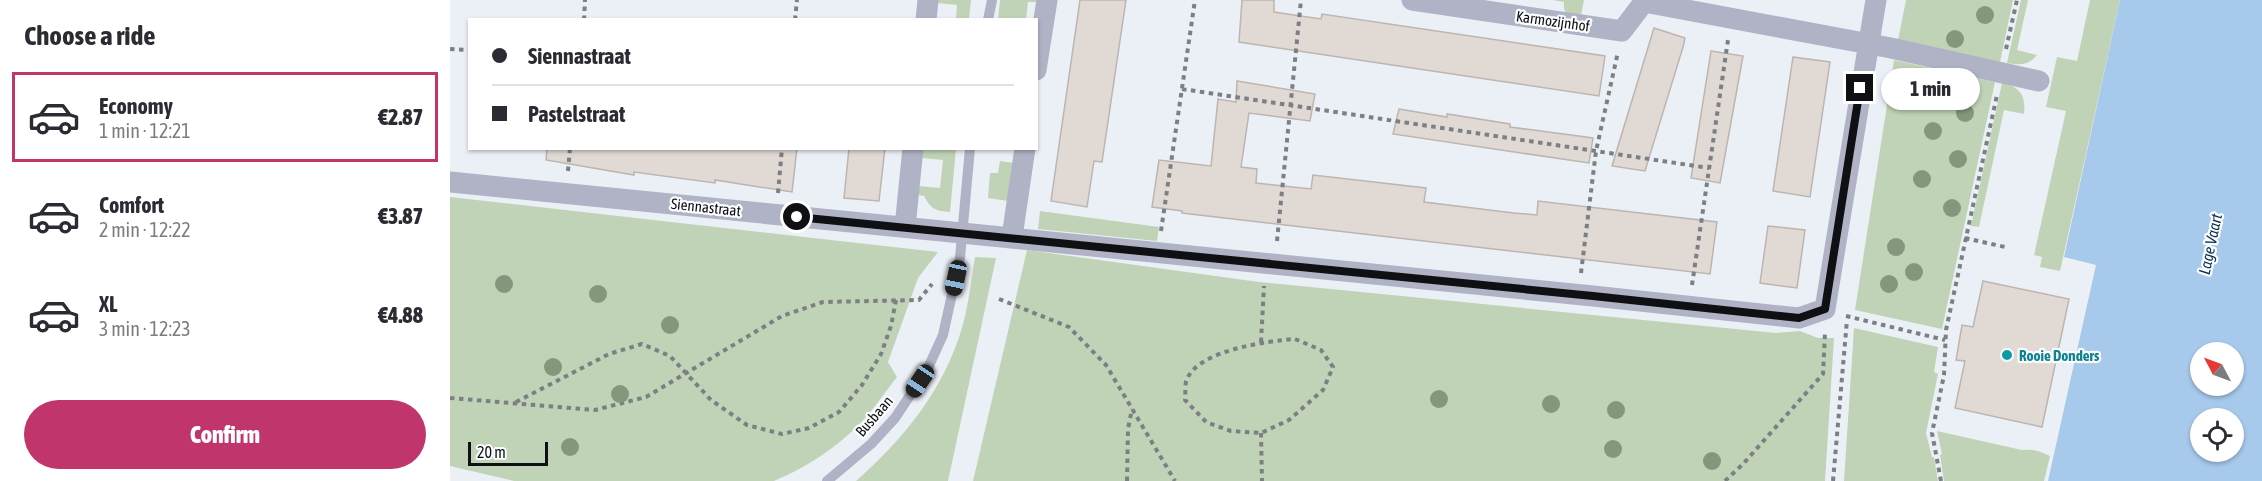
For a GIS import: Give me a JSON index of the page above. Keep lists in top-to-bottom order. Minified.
{"streets":{"street":["Karmozijnhof","Siennastraat"],"lane":["Busbaan"]},"crossings":[["Siennastraat","Busbaan"]],"water":["Lage Vaart"],"places":["Rooie Donders"],"scale_bar":"20 m","north":"top left","page":{"heading":"Choose a ride","banner":["Siennastraat","Pastelstraat"],"bubble":"1 min","list":[{"name":"Economy","note":"1 min · 12:21","value":"€2.87"},{"name":"Comfort","note":"2 min · 12:22","value":"€3.87"},{"name":"XL","note":"3 min · 12:23","value":"€4.88"}],"buttons":"Confirm","scale":"20 m"}}
